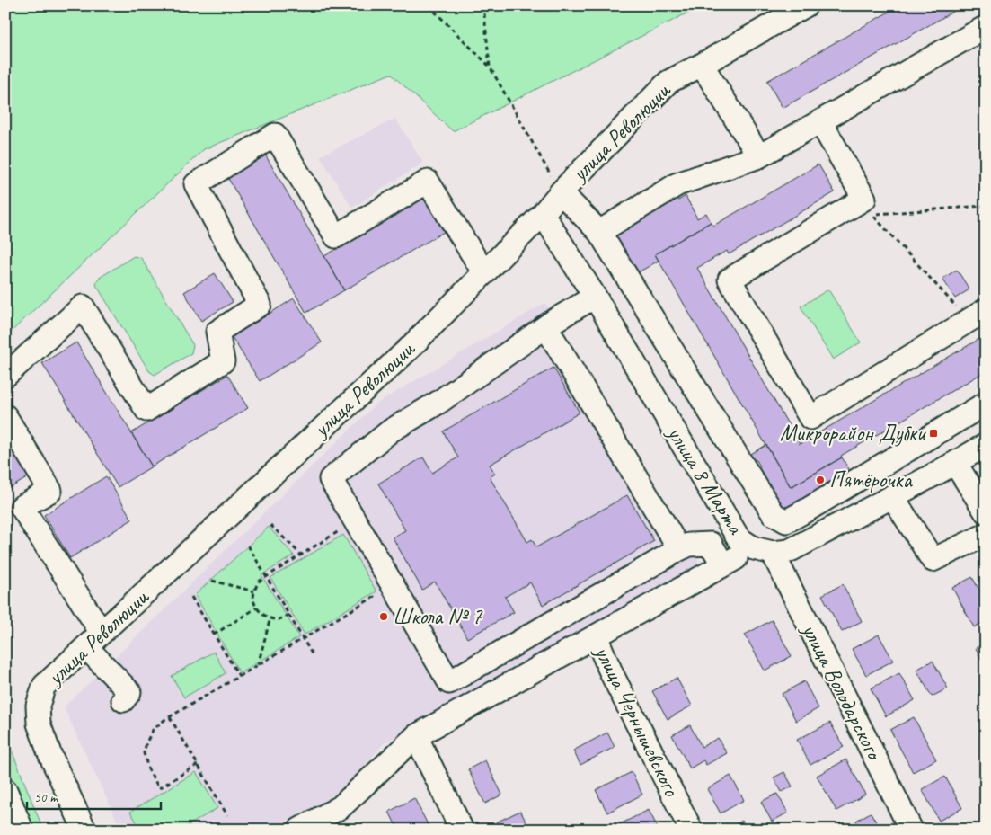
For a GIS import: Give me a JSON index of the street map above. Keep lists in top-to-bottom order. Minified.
{"streets":{"street":["улица Революции","улица 8 Марта","улица Володарского","улица Чернышевского"]},"crossings":[["улица Революции","улица 8 Марта"],["улица 8 Марта","улица Володарского"]],"places":{"transit":["Микрорайон Дубки"],"other":["Пятёрочка","Школа № 7"]},"scale_bar":"50 m"}
